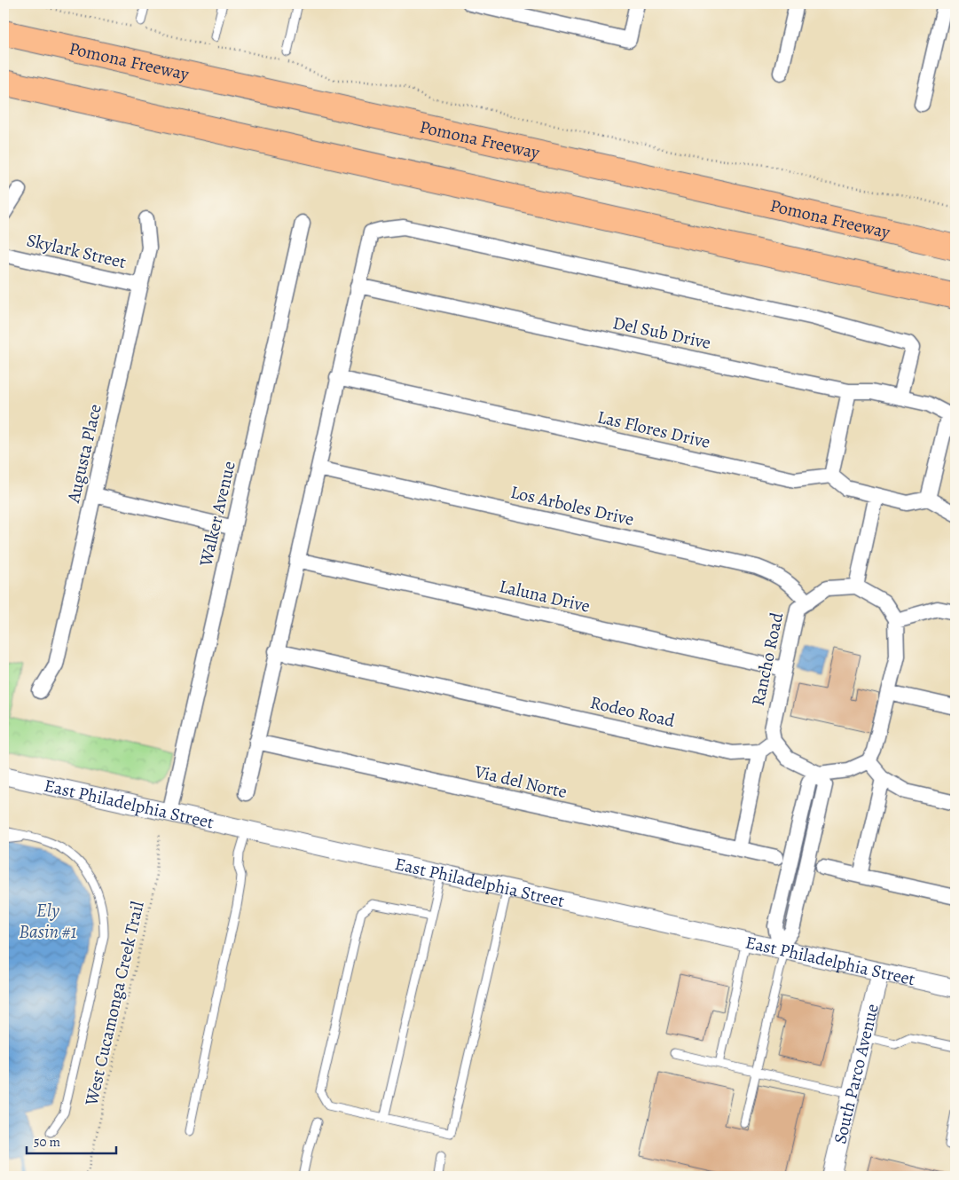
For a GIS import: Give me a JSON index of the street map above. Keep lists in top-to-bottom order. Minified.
{"streets":{"highway":["Pomona Freeway"],"street":["Skylark Street","Del Sub Drive","Las Flores Drive","Augusta Place","Los Arboles Drive","Walker Avenue","Laluna Drive","Rancho Road","Rodeo Road","Via del Norte","East Philadelphia Street","South Parco Avenue"],"path":["West Cucamonga Creek Trail"]},"crossings":[["Skylark Street","Augusta Place"],["Los Arboles Drive","Rancho Road"],["Walker Avenue","East Philadelphia Street"],["Laluna Drive","Rancho Road"],["East Philadelphia Street","South Parco Avenue"]],"water":["Ely Basin #1"],"scale_bar":"50 m"}
